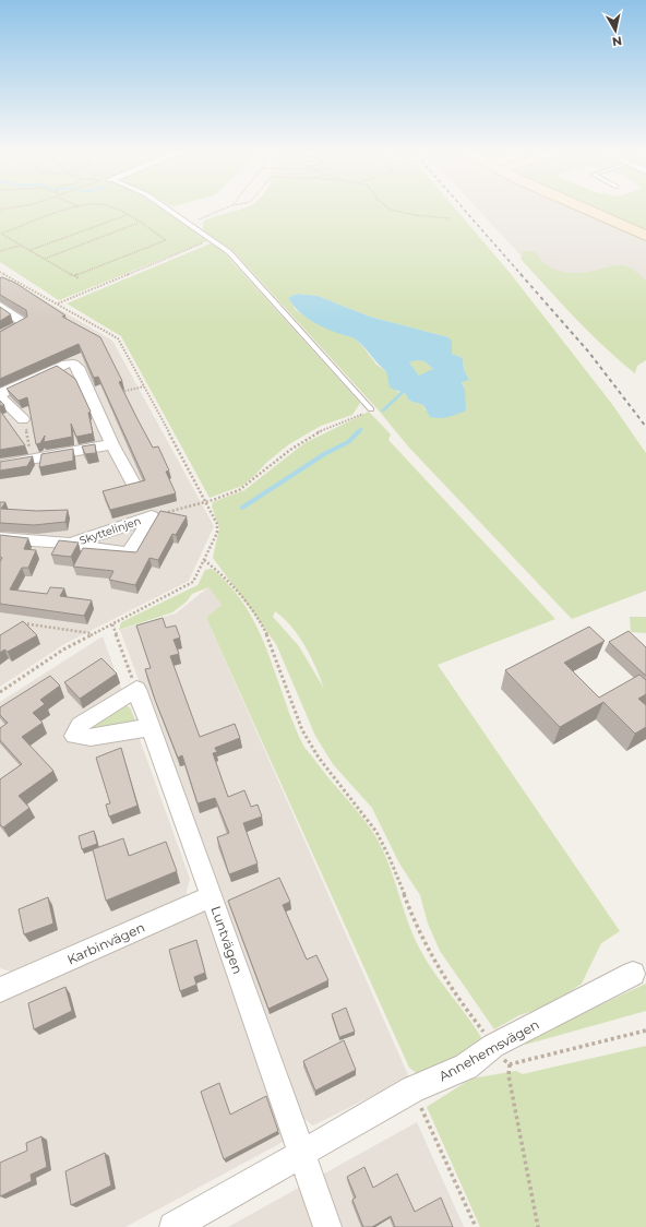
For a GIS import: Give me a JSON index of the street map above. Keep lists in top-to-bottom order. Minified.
{"streets":{"street":["Skyttelinjen","Luntvägen","Karbinvägen","Annehemsvägen"]},"crossings":[["Luntvägen","Karbinvägen"],["Luntvägen","Annehemsvägen"]],"north":"bottom"}
